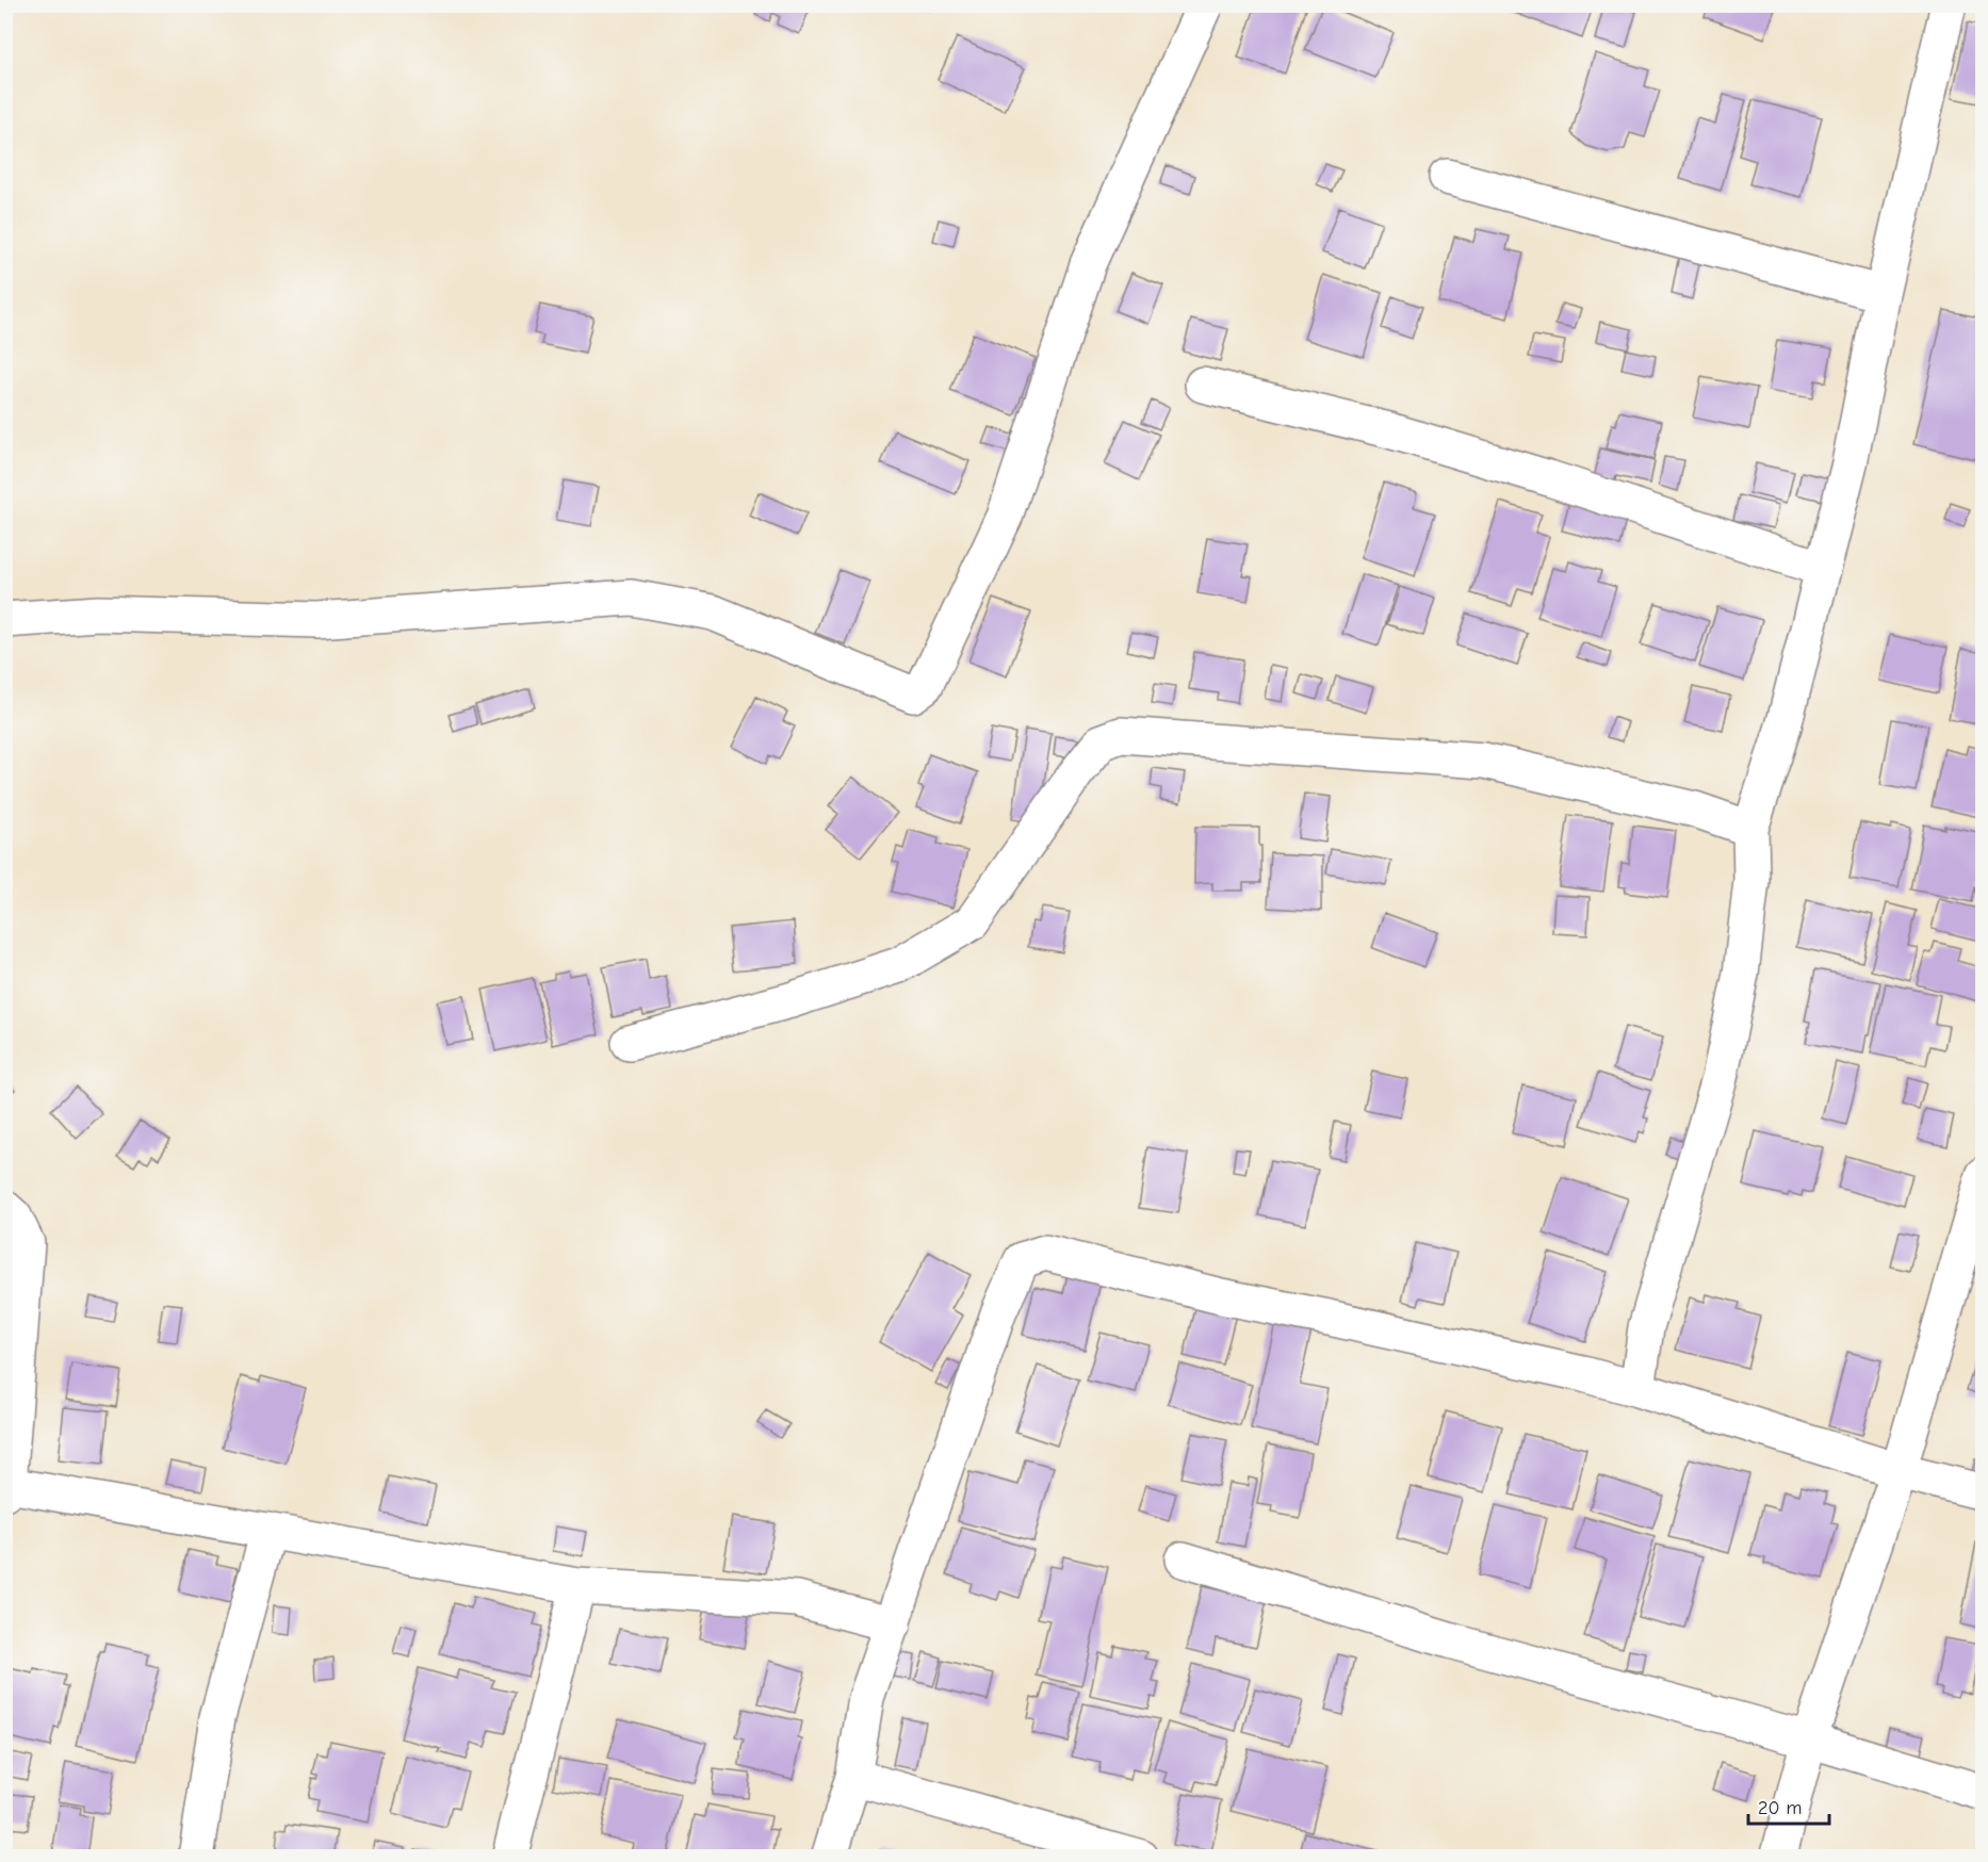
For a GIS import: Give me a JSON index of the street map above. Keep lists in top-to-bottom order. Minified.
{"scale_bar":"20 m"}
